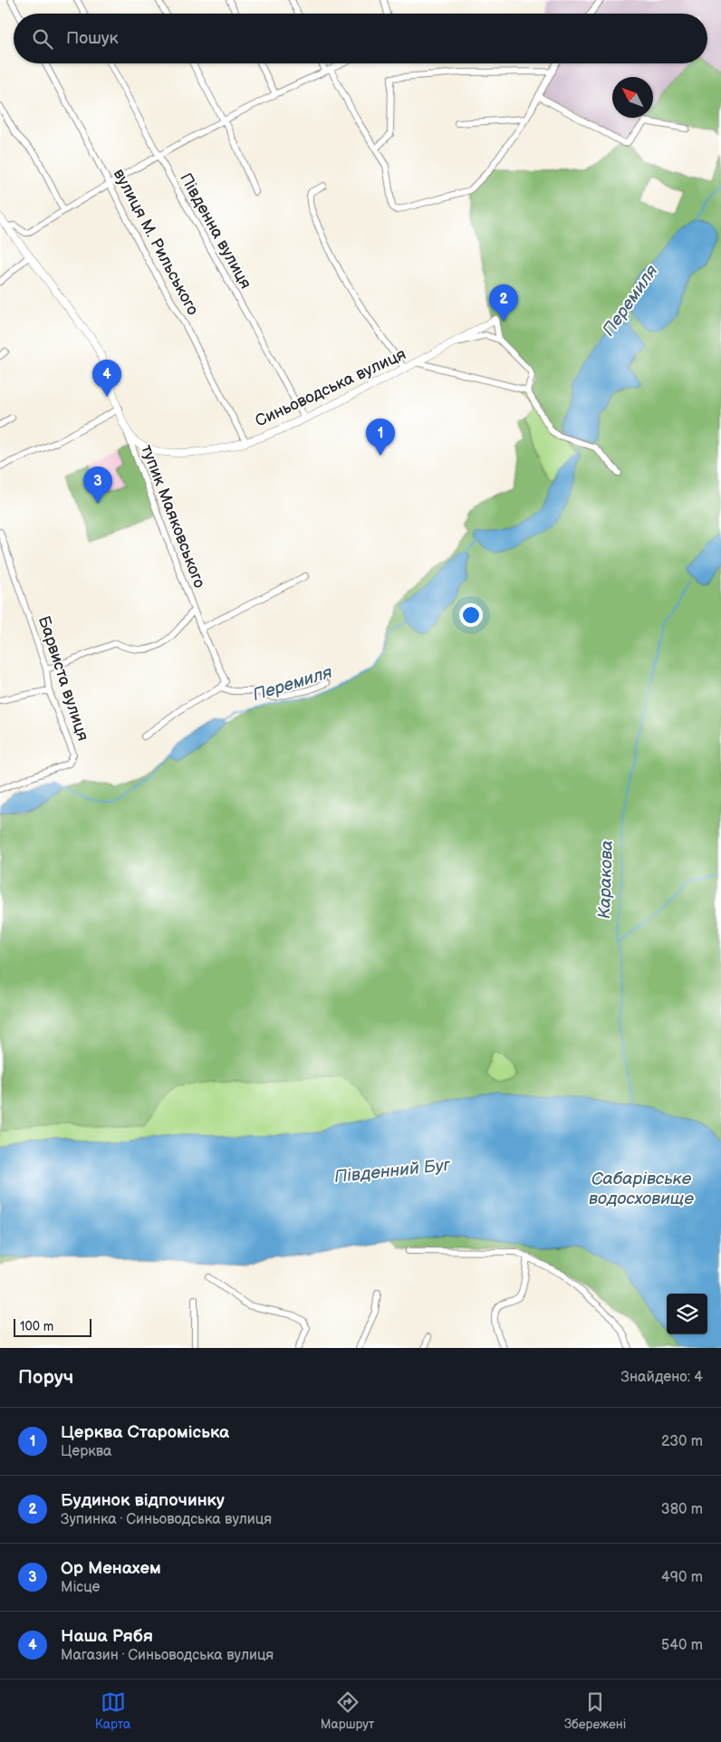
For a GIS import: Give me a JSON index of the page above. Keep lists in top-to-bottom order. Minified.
{"streets":{"street":["Південна вулиця","вулиця М. Рильського","Синьоводська вулиця","тупик Маяковського","Барвиста вулиця"]},"crossings":[["Південна вулиця","Синьоводська вулиця"],["вулиця М. Рильського","Синьоводська вулиця"],["Синьоводська вулиця","тупик Маяковського"],["тупик Маяковського","Барвиста вулиця"]],"water":["Перемиля","Каракова","Південний Буг","Сабарівське водосховище"],"scale_bar":"100 m","north":"top left","page":{"search":"Пошук","pins":["2","4","1","3"],"scale":"100 m","heading":["Поруч","Знайдено: 4"],"list":[{"mark":"1","name":"Церква Староміська","note":"Церква","value":"230 m"},{"mark":"2","name":"Будинок відпочинку","note":"Зупинка · Синьоводська вулиця","value":"380 m"},{"mark":"3","name":"Ор Менахем","note":"Місце","value":"490 m"},{"mark":"4","name":"Наша Рябя","note":"Магазин · Синьоводська вулиця","value":"540 m"}],"nav":["Карта","Маршрут","Збережені"]}}
